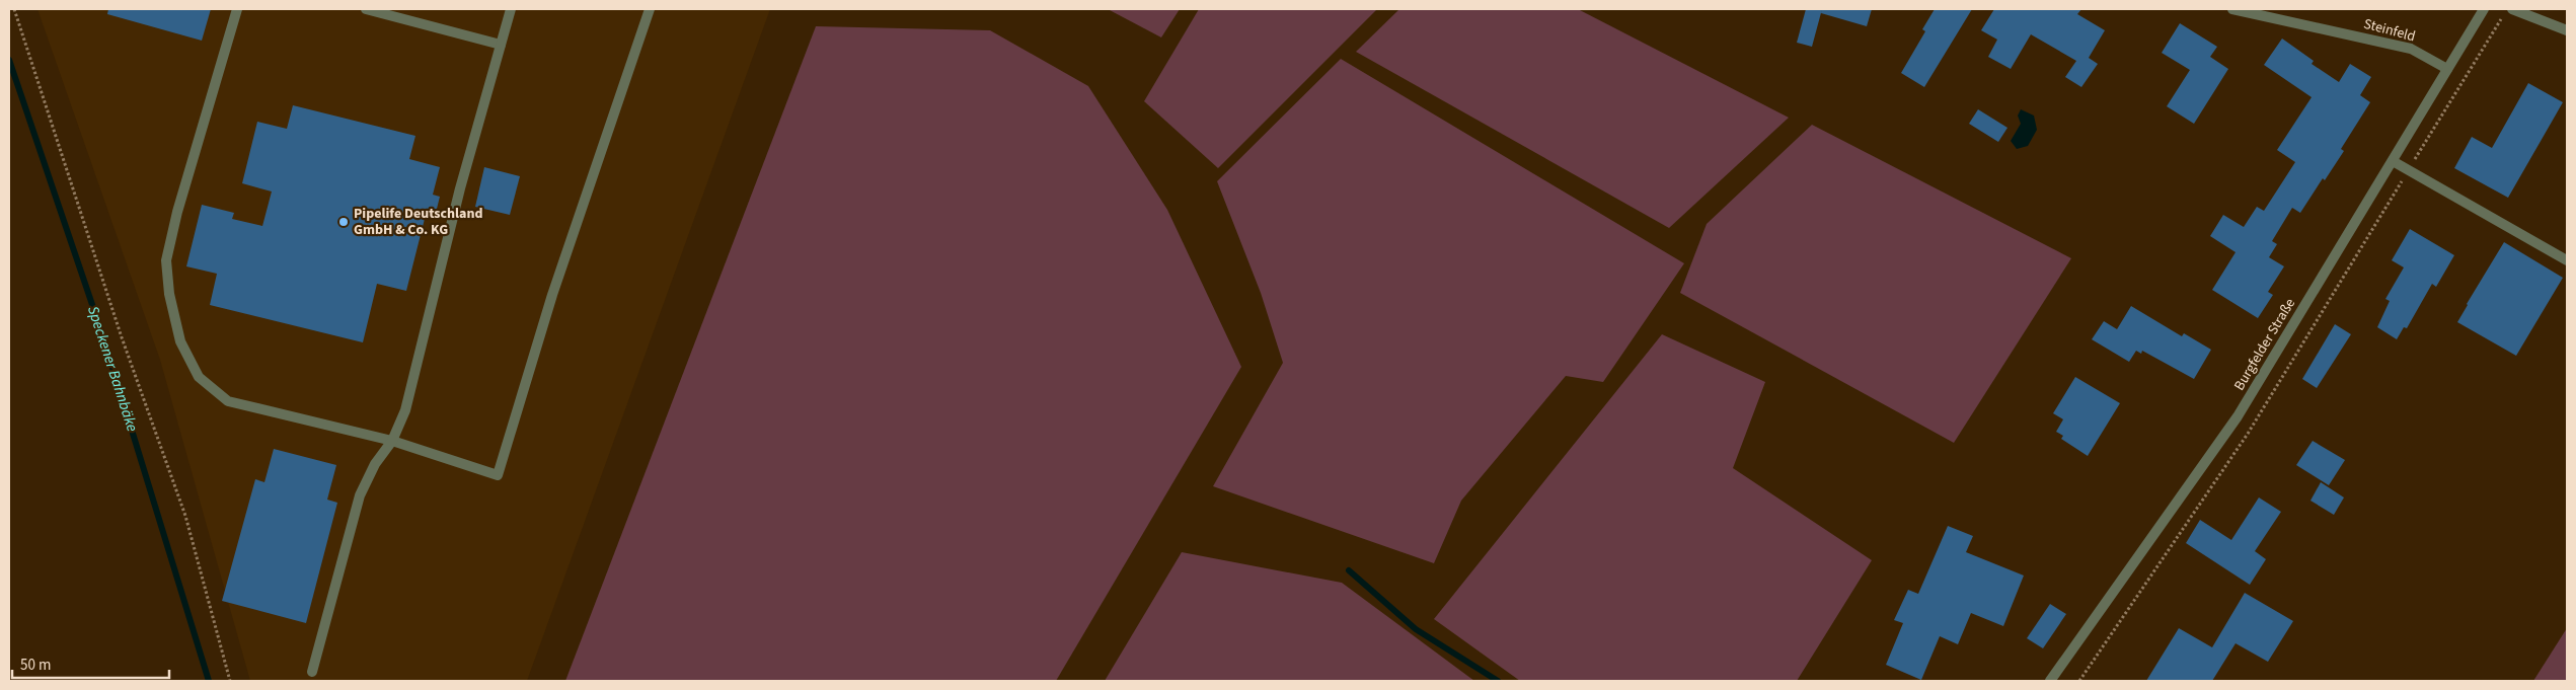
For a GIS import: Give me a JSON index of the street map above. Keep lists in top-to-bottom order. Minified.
{"streets":{"street":["Steinfeld","Burgfelder Straße"]},"crossings":[["Steinfeld","Burgfelder Straße"]],"water":["Speckener Bahnbäke"],"places":["Pipelife Deutschland GmbH & Co. KG"],"scale_bar":"50 m"}
